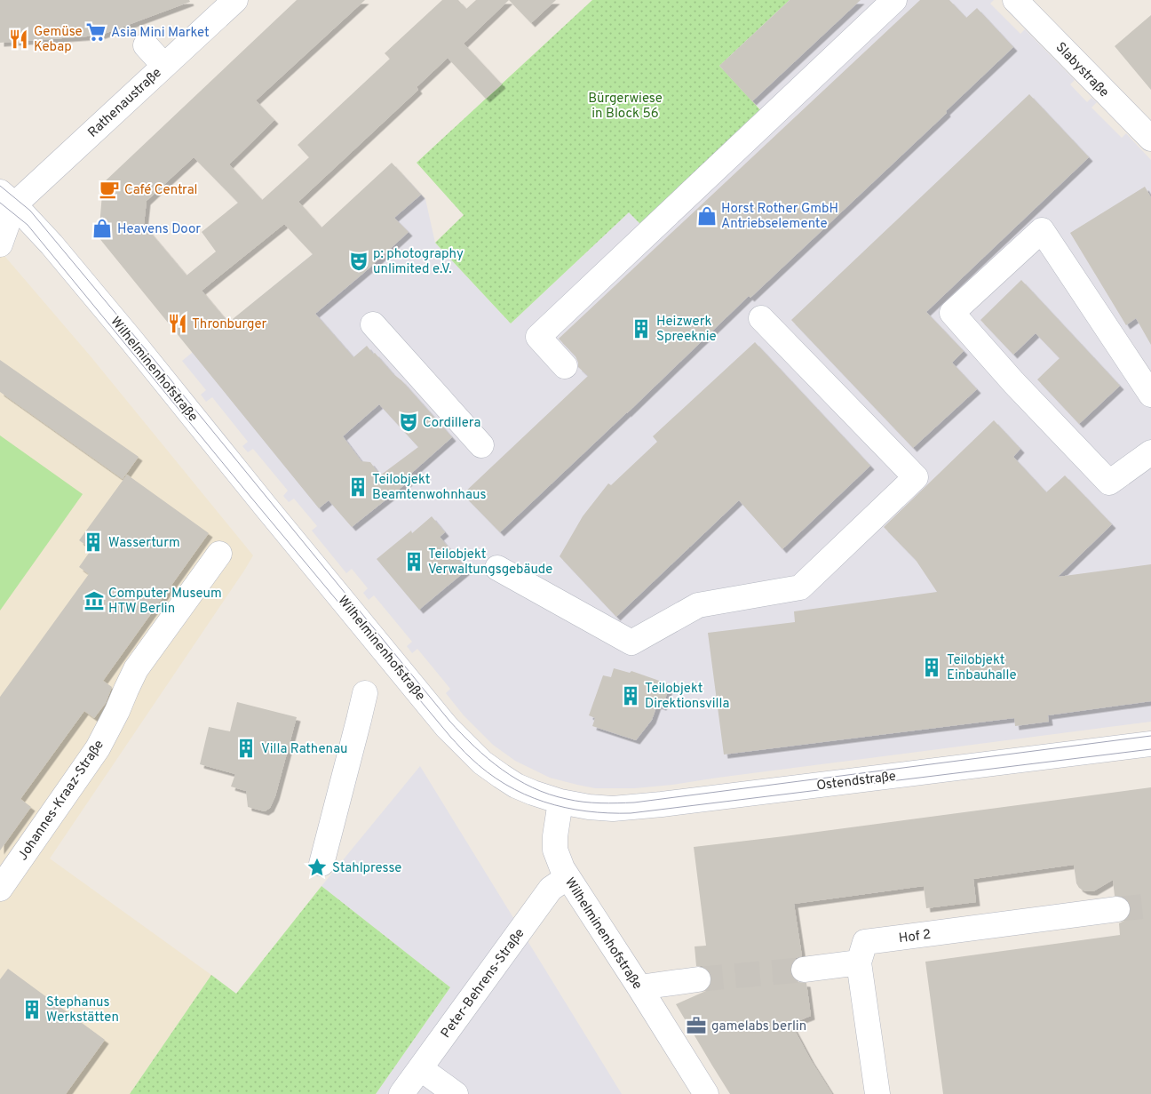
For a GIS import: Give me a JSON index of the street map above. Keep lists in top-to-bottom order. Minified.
{"streets":{"street":["Slabystraße","Rathenaustraße","Wilhelminenhofstraße","Ostendstraße","Johannes-Kraaz-Straße","Hof 2","Peter-Behrens-Straße"]},"crossings":[["Rathenaustraße","Wilhelminenhofstraße"],["Wilhelminenhofstraße","Ostendstraße"],["Wilhelminenhofstraße","Peter-Behrens-Straße"]],"parks":["Bürgerwiese in Block 56"],"places":{"supermarket":["Asia Mini Market"],"restaurant":["Gemüse Kebap","Thronburger"],"cafe":["Café Central"],"shop":["Horst Rother GmbH Antriebselemente","Heavens Door"],"theatre":["p: photography unlimited e.V.","Cordillera"],"building":["Heizwerk Spreeknie","Teilobjekt Beamtenwohnhaus","Wasserturm","Teilobjekt Verwaltungsgebäude","Teilobjekt Einbauhalle","Teilobjekt Direktionsvilla","Villa Rathenau","Stephanus Werkstätten"],"museum":["Computer Museum HTW Berlin"],"place":["Stahlpresse"],"office":["gamelabs berlin"]}}
